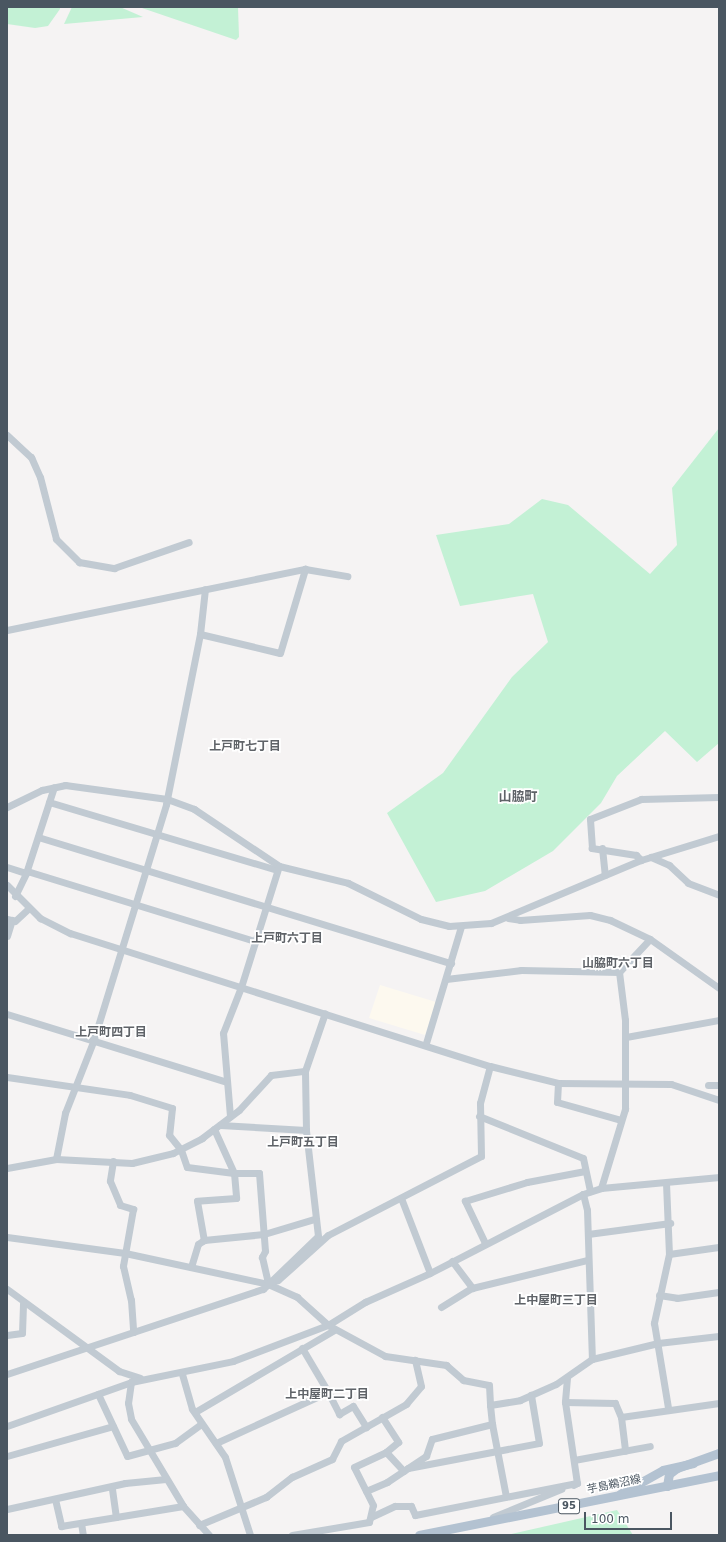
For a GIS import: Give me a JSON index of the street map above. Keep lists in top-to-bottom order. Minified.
{"streets":{"main road":["芋島鵜沼線","95"]},"districts":["上戸町七丁目","山脇町","上戸町六丁目","山脇町六丁目","上戸町四丁目","上戸町五丁目","上中屋町三丁目","上中屋町二丁目"],"scale_bar":"100 m"}
